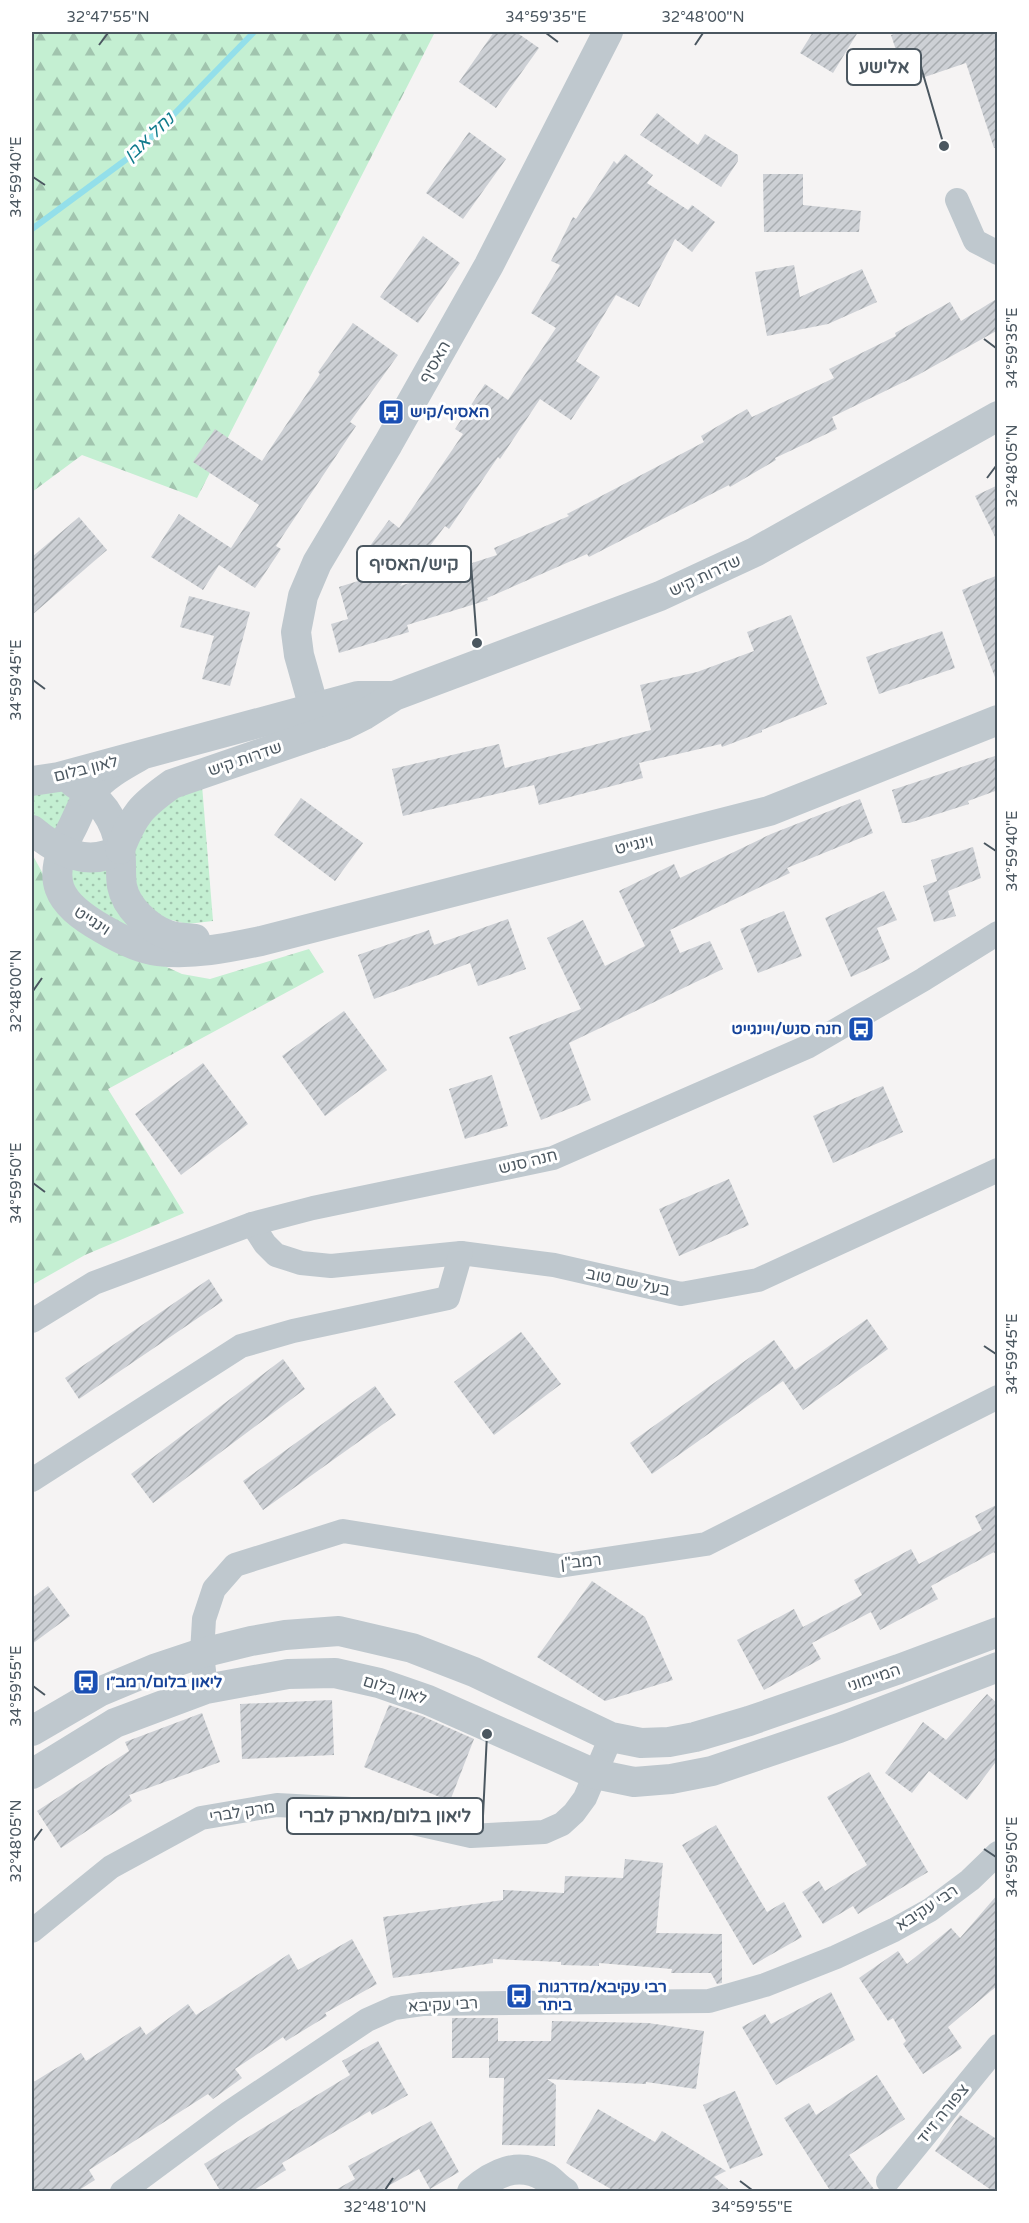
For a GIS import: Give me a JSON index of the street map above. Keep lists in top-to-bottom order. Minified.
{"streets":{"street":["האסיף","שדרות קיש","לאון בלום","וינגייט","חנה סנש","בעל שם טוב","רמב\"ן","המיימוני","מרק לברי","רבי עקיבא","צפורה זייד"]},"crossings":[["האסיף","שדרות קיש"],["שדרות קיש","לאון בלום"],["שדרות קיש","וינגייט"],["לאון בלום","וינגייט"],["לאון בלום","רמב\"ן"],["לאון בלום","המיימוני"],["לאון בלום","מרק לברי"],["חנה סנש","בעל שם טוב"],["המיימוני","מרק לברי"]],"water":["נחל אבן"],"places":{"other":["אלישע","קיש/האסיף","ליאון בלום/מארק לברי"],"bus stop":["האסיף/קיש","חנה סנש/ויינגייט","ליאון בלום/רמב״ן","רבי עקיבא/מדרגות ביתר"]},"coordinates":["32°47'55\"N","34°59'35\"E","32°48'00\"N","34°59'40\"E","32°48'05\"N","34°59'45\"E","34°59'50\"E","34°59'55\"E","32°48'10\"N"]}
